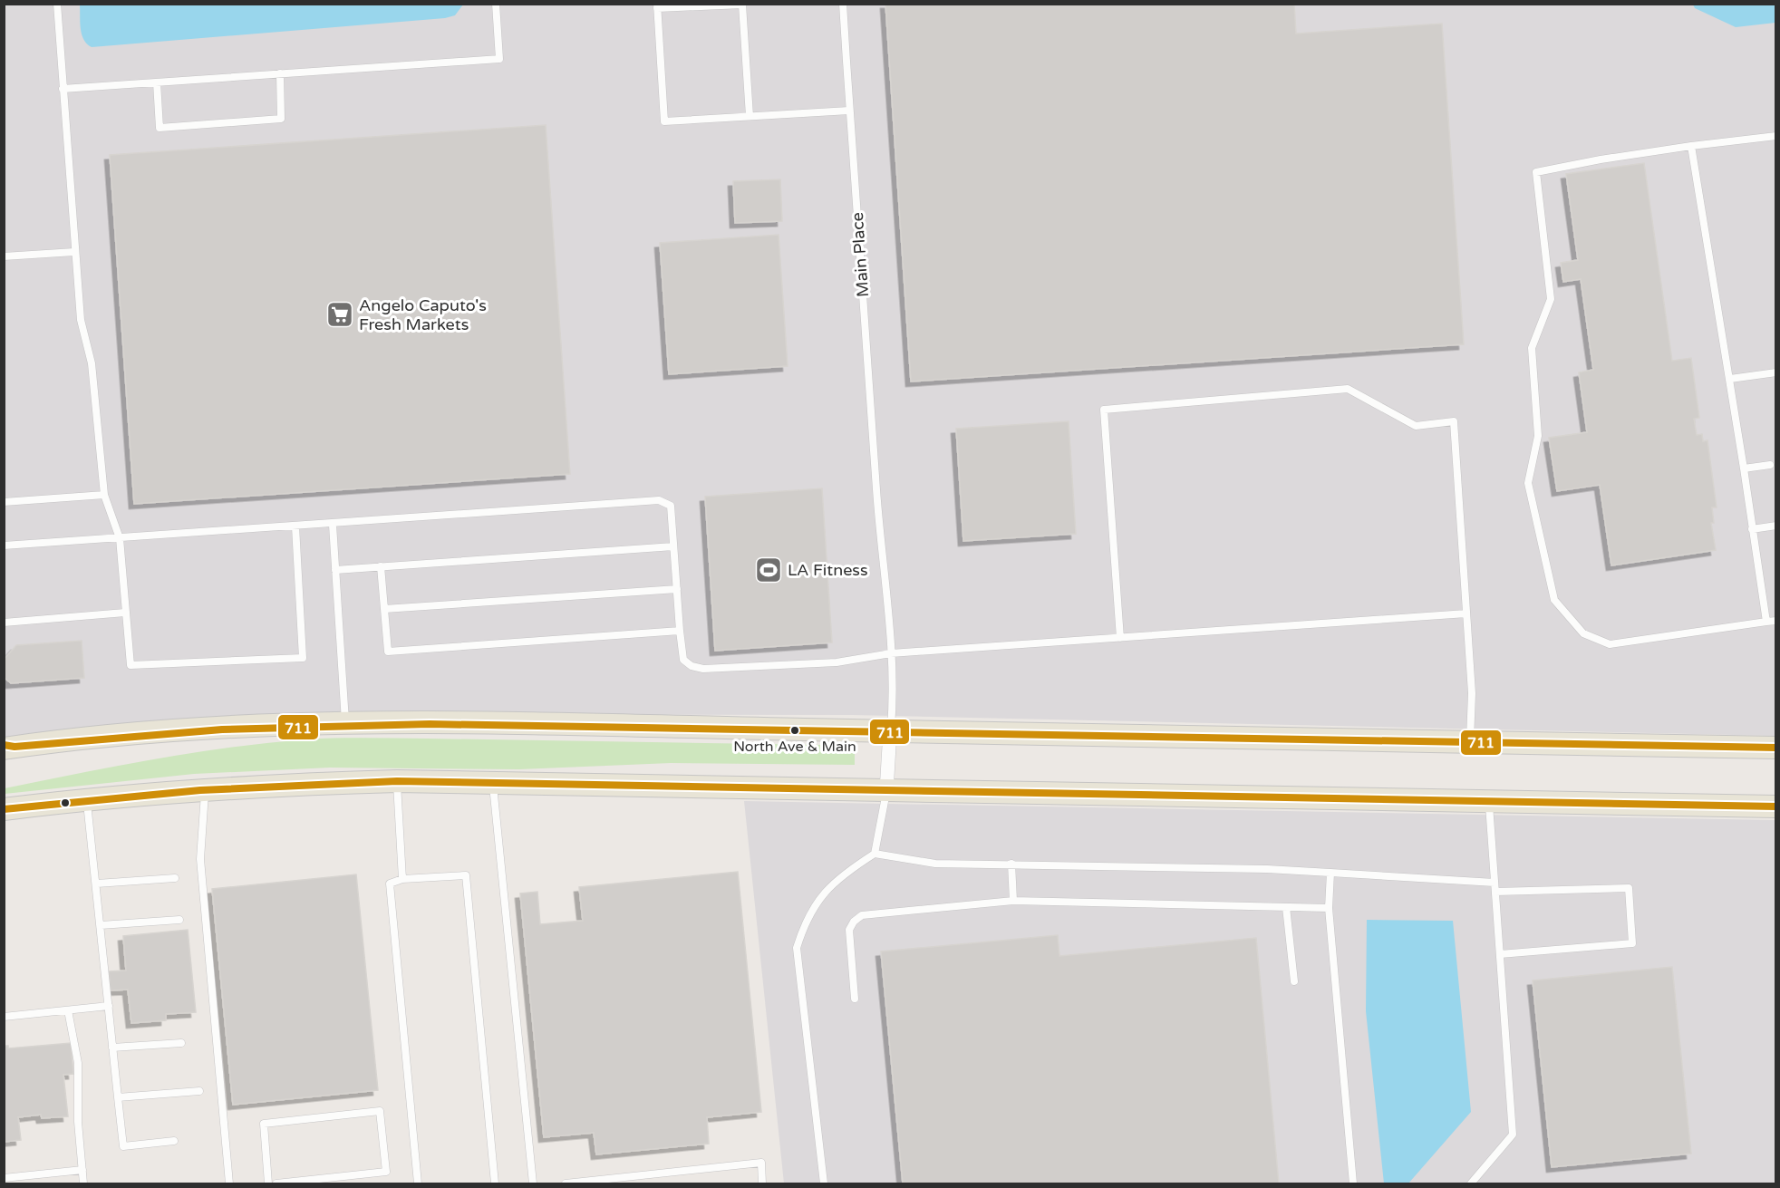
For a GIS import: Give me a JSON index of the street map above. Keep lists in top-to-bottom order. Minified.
{"streets":{"lane":["Main Place"]},"places":{"supermarket":["Angelo Caputo's Fresh Markets"],"sports":["LA Fitness"],"other":["North Ave & Main"]},"lines":["transit line 711"]}
